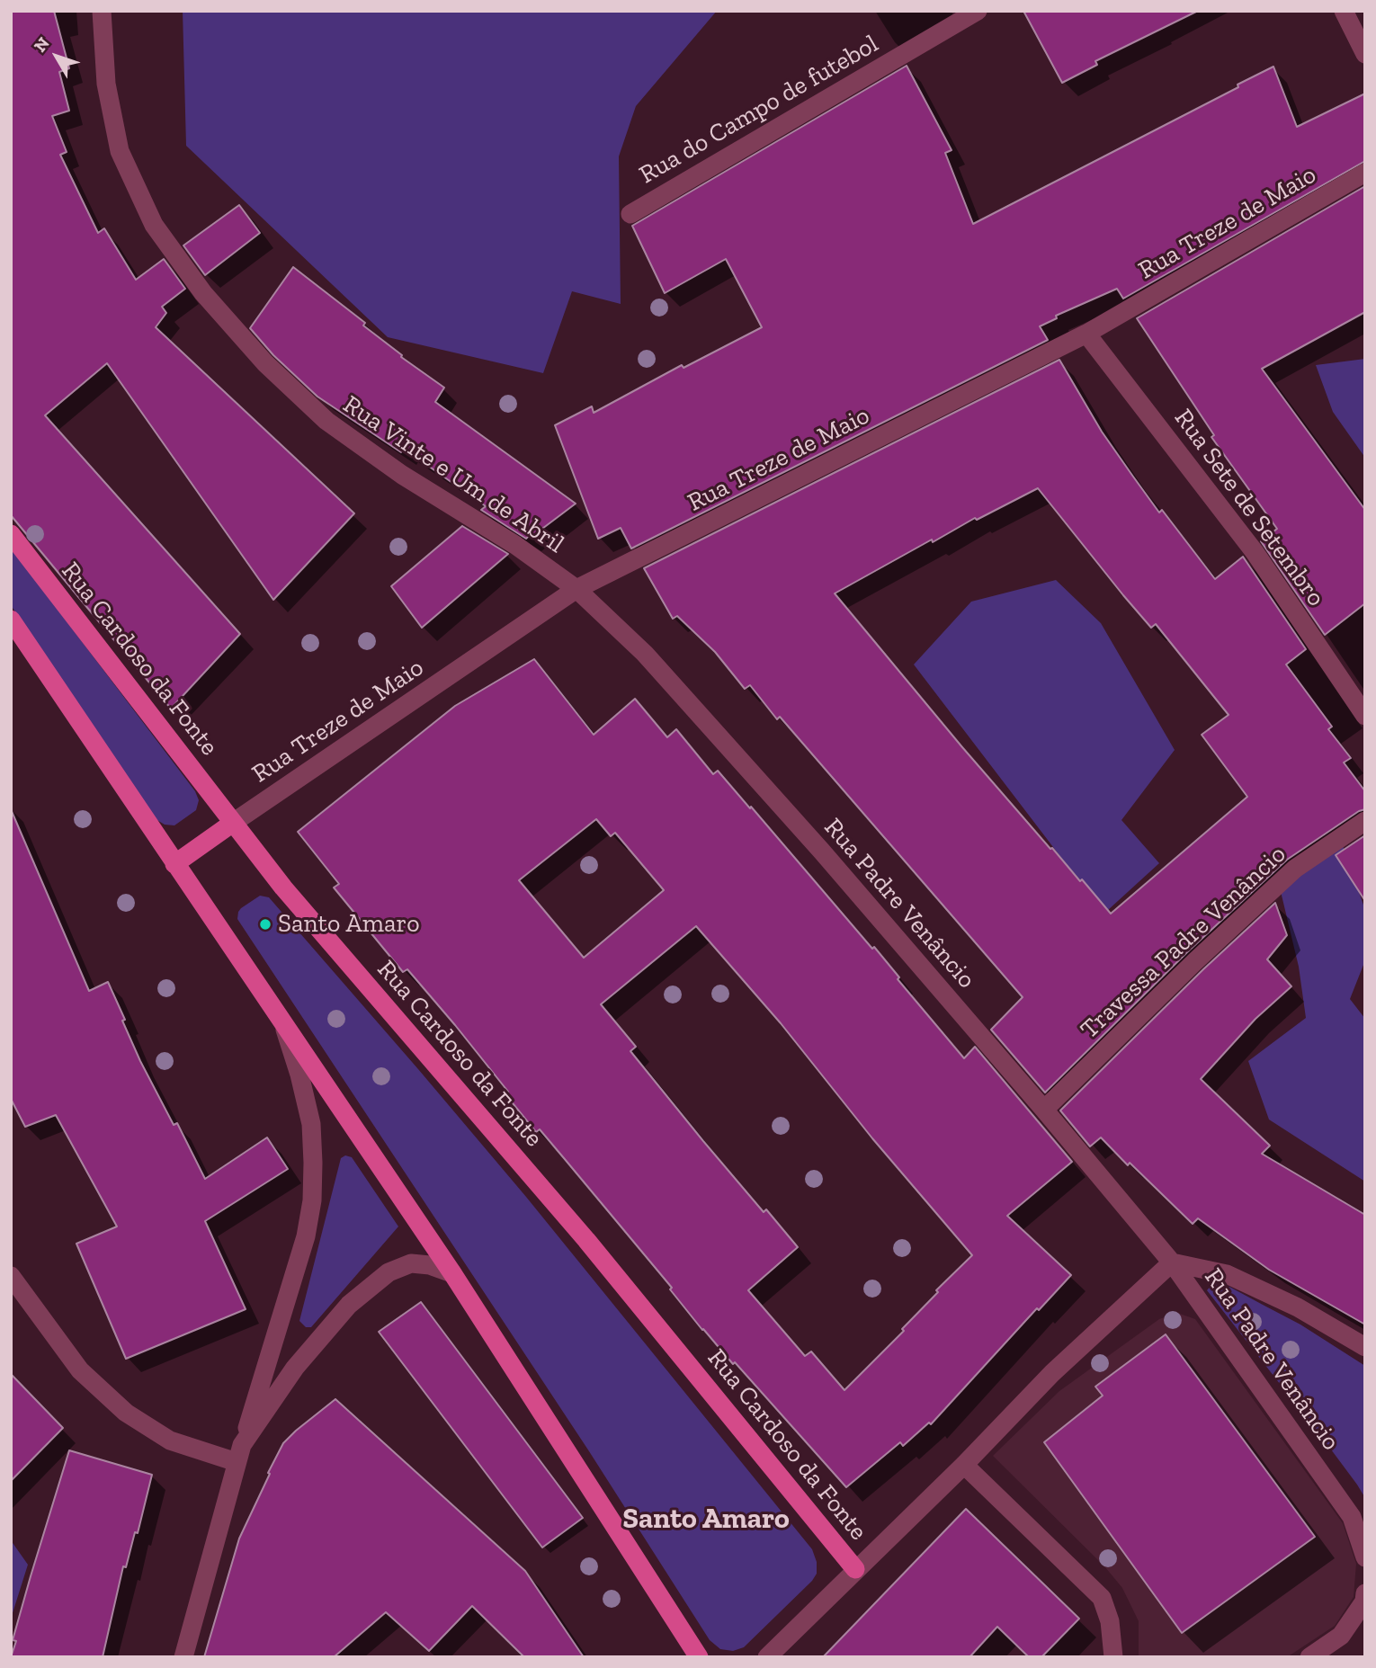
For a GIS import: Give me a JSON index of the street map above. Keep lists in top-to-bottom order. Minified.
{"streets":{"main road":["Rua Cardoso da Fonte"],"street":["Rua do Campo de futebol","Rua Treze de Maio","Rua Vinte e Um de Abril","Rua Sete de Setembro","Rua Padre Venâncio","Travessa Padre Venâncio"]},"crossings":[["Rua Treze de Maio","Rua Vinte e Um de Abril"],["Rua Treze de Maio","Rua Sete de Setembro"],["Rua Treze de Maio","Rua Cardoso da Fonte"],["Rua Treze de Maio","Rua Padre Venâncio"],["Rua Vinte e Um de Abril","Rua Padre Venâncio"],["Rua Cardoso da Fonte","Rua Padre Venâncio"],["Rua Padre Venâncio","Travessa Padre Venâncio"]],"districts":["Santo Amaro"],"places":["Santo Amaro"],"north":"top left"}
